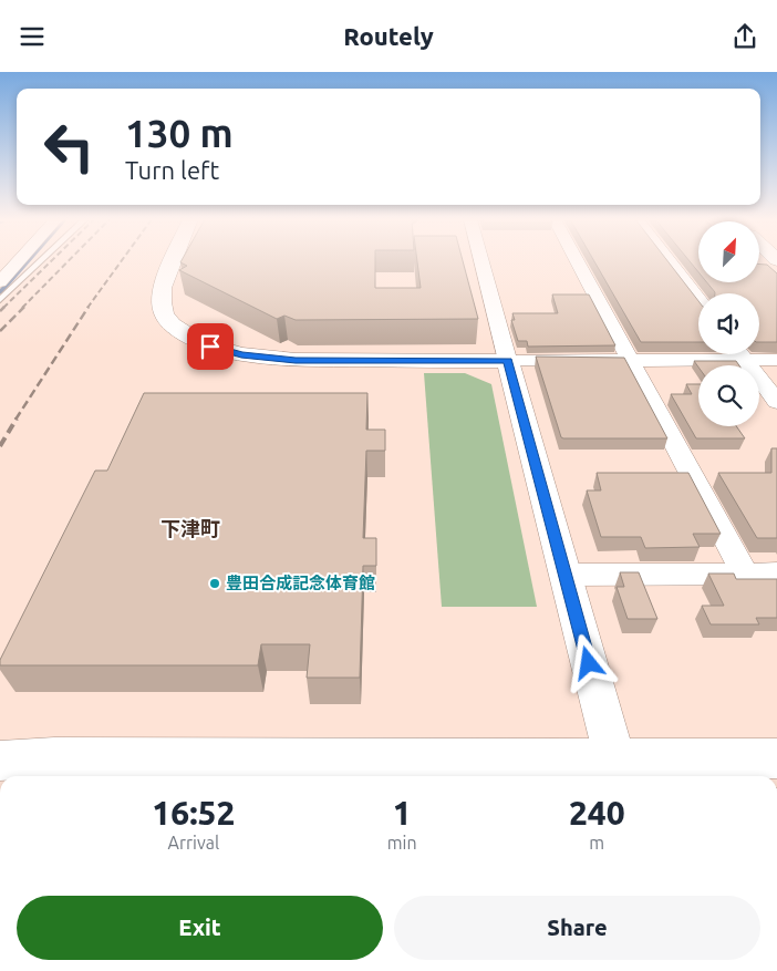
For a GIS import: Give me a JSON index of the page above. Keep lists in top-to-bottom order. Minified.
{"districts":["下津町"],"places":["豊田合成記念体育館"],"north":"top right","page":{"header":"Routely","turn":["130 m","Turn left"],"eta":["16:52","Arrival","1","min","240","m"],"buttons":["Exit","Share"]}}
